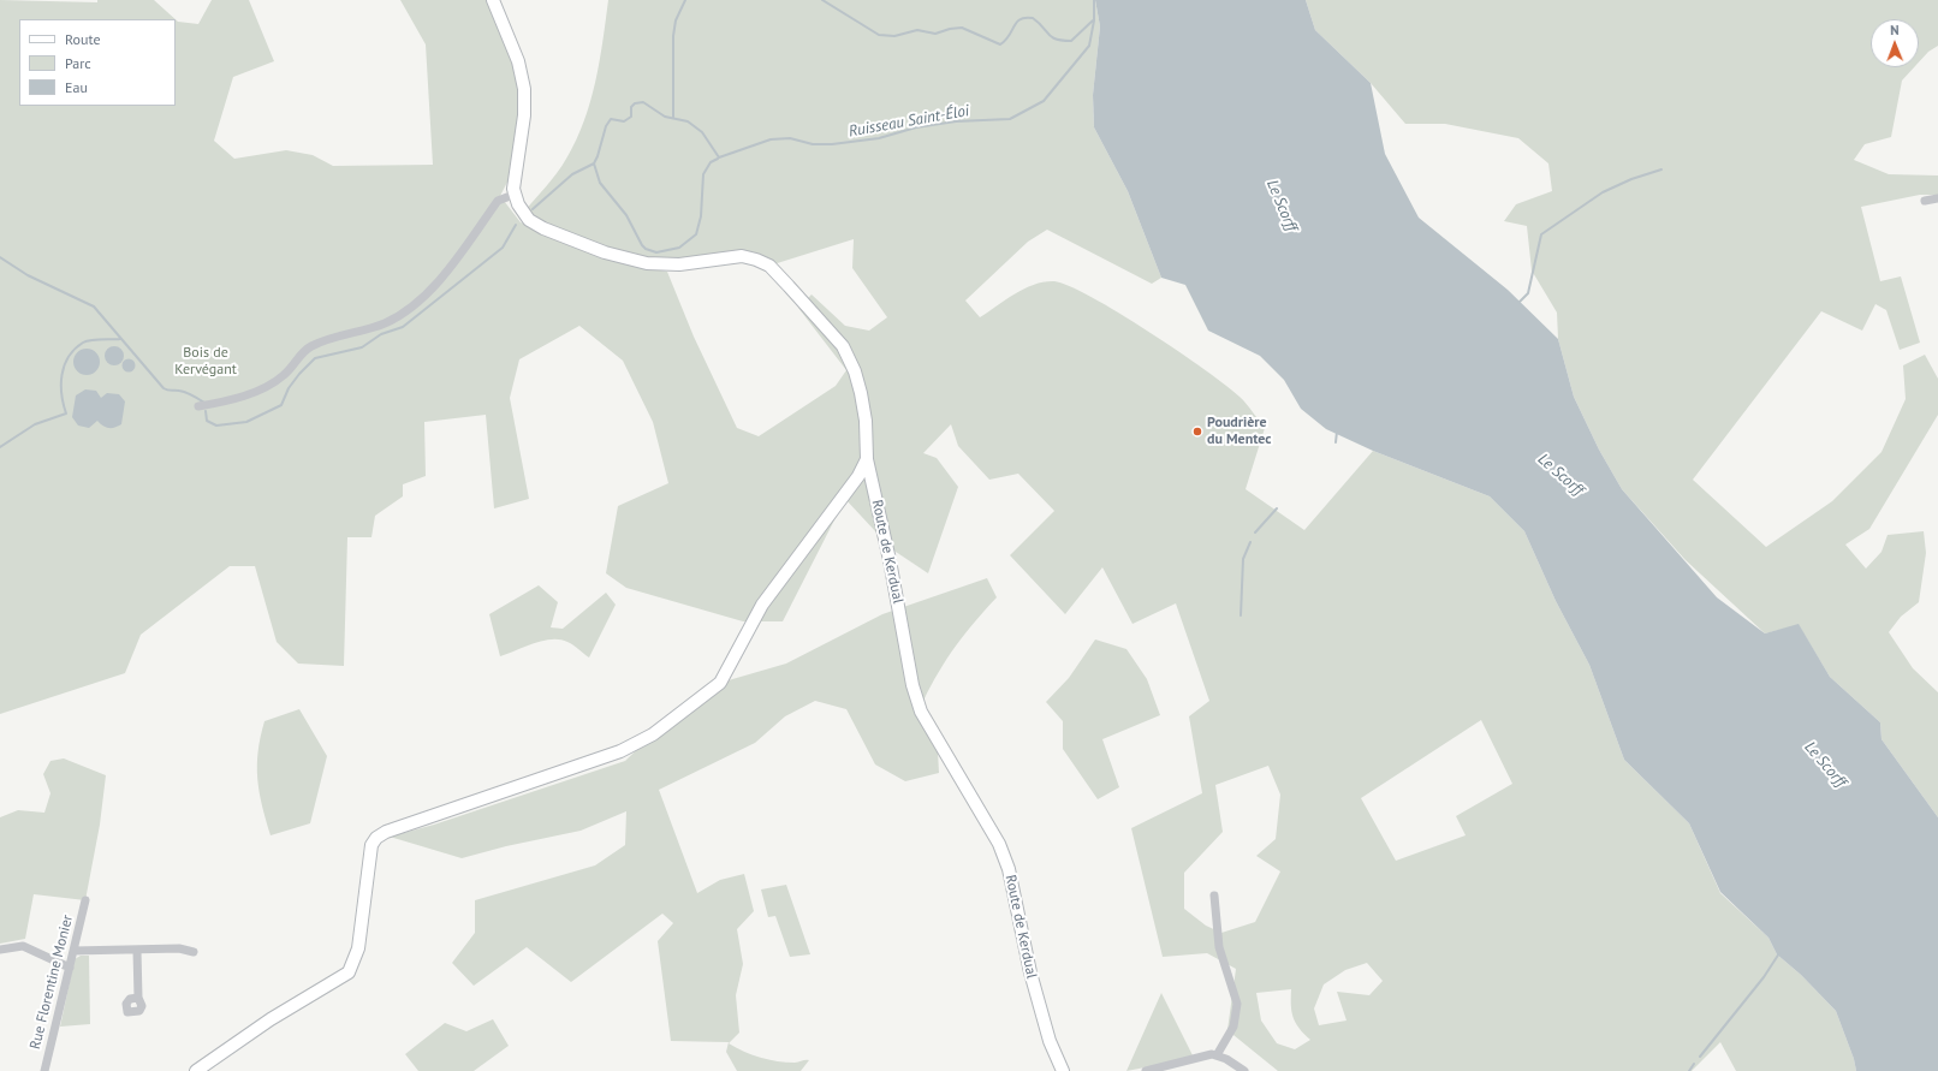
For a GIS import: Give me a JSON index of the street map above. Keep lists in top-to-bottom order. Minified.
{"streets":{"street":["Route de Kerdual","Rue Florentine Monier"]},"water":["Ruisseau Saint-Éloi","Le Scorff"],"parks":["Bois de Kervégant"],"places":["Poudrière du Mentec"],"legend":["Route","Parc","Eau"],"north":"top"}
